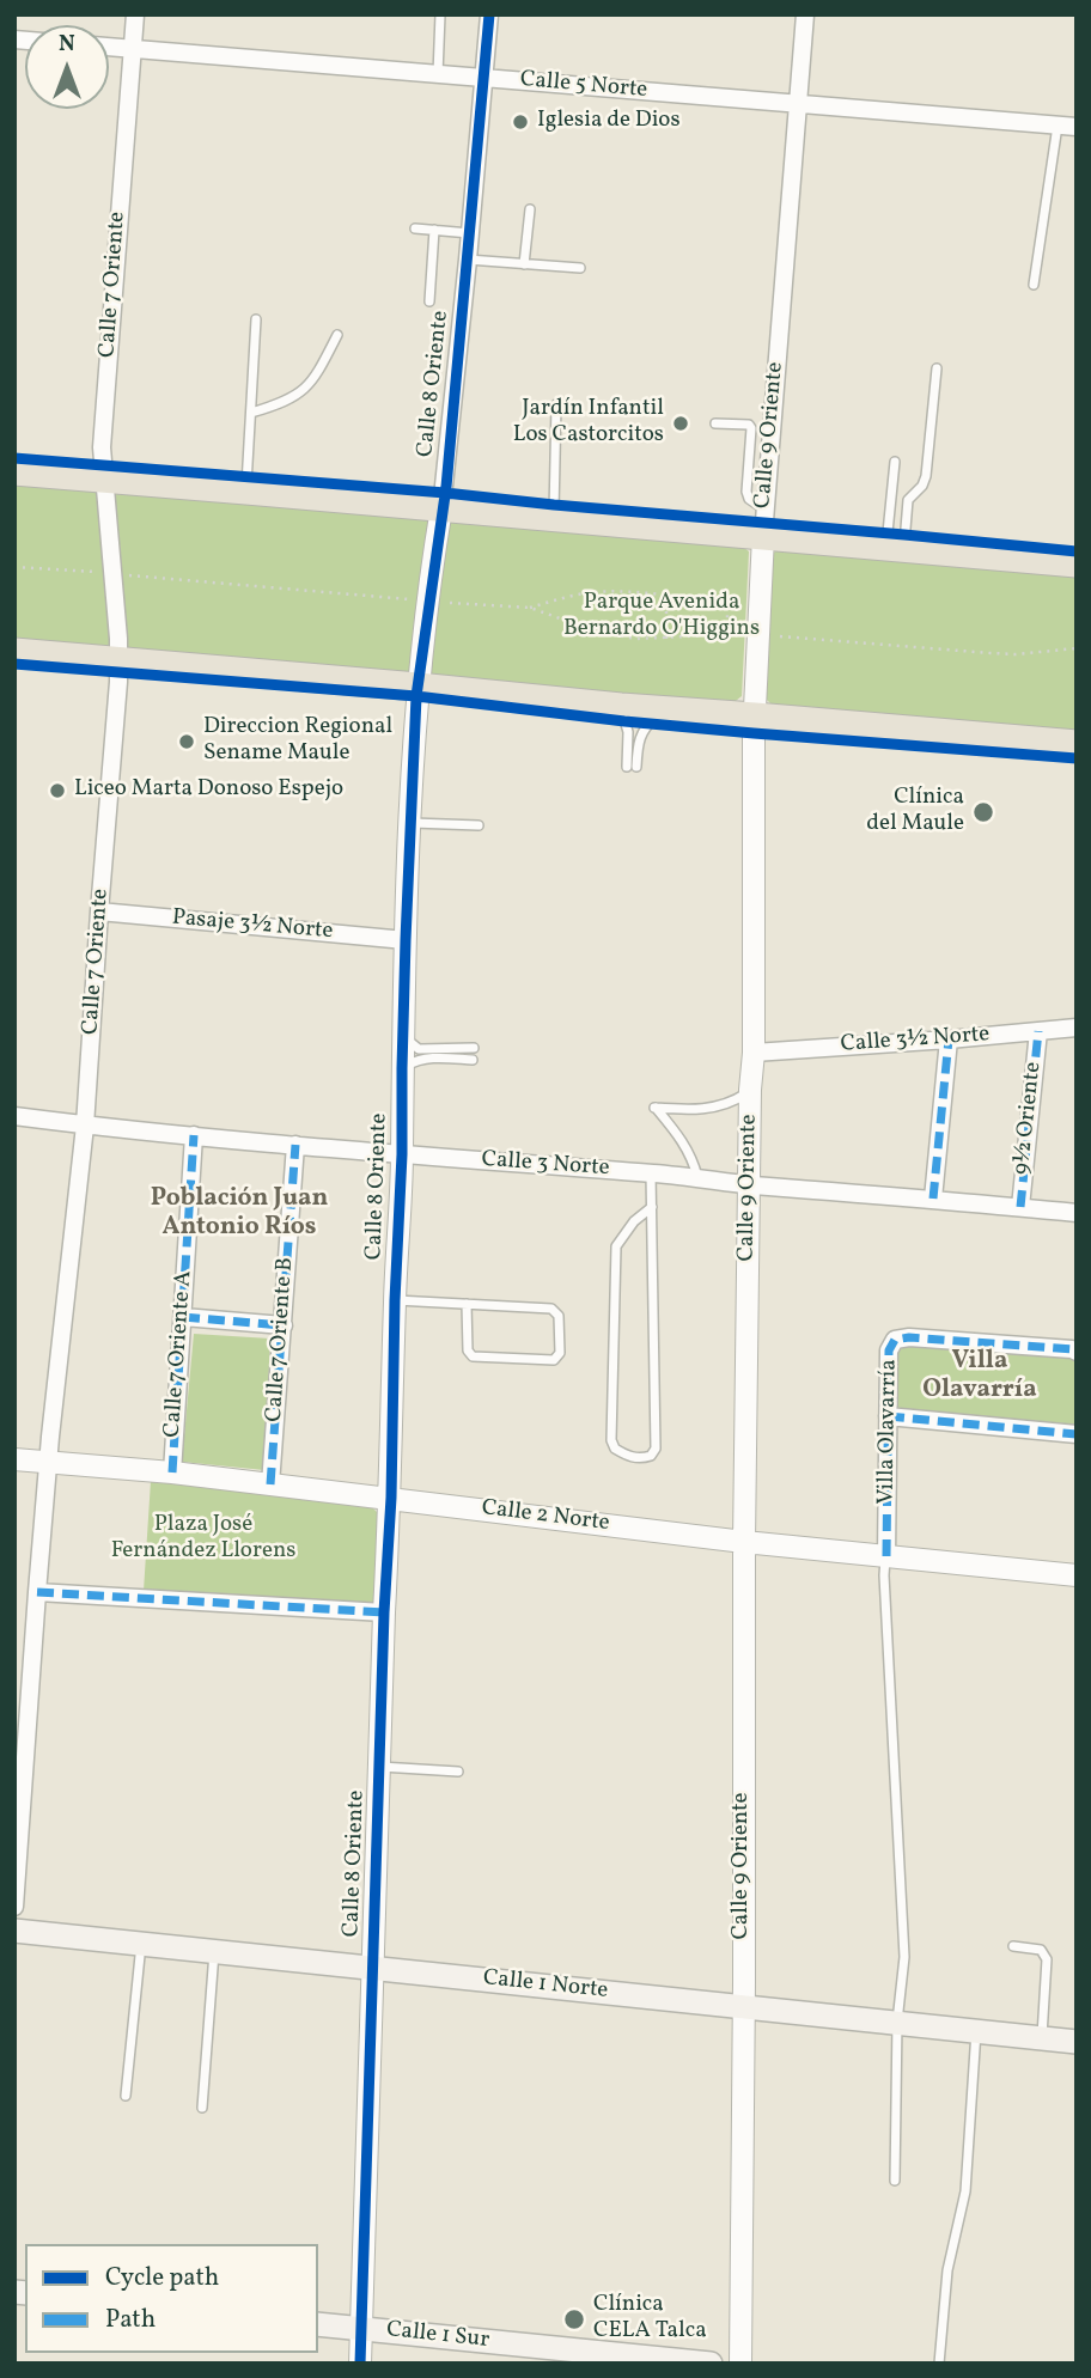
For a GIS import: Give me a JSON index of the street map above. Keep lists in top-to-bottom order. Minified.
{"streets":{"main road":["Calle 1 Norte","Calle 1 Sur"],"street":["Calle 5 Norte","Calle 7 Oriente","Calle 8 Oriente","Calle 9 Oriente","Pasaje 3½ Norte","Calle 3½ Norte","9½ Oriente","Calle 3 Norte","Calle 7 Oriente B","Calle 7 Oriente A","Villa Olavarría","Calle 2 Norte"]},"crossings":[["Calle 5 Norte","Calle 7 Oriente"],["Calle 5 Norte","Calle 8 Oriente"],["Calle 5 Norte","Calle 9 Oriente"],["Calle 7 Oriente","Pasaje 3½ Norte"],["Calle 7 Oriente","Calle 3 Norte"],["Calle 7 Oriente","Calle 2 Norte"],["Calle 8 Oriente","Pasaje 3½ Norte"],["Calle 8 Oriente","Calle 3 Norte"],["Calle 8 Oriente","Calle 2 Norte"],["Calle 8 Oriente","Calle 1 Norte"],["Calle 8 Oriente","Calle 1 Sur"],["Calle 9 Oriente","Calle 3½ Norte"],["Calle 9 Oriente","Calle 3 Norte"],["Calle 9 Oriente","Calle 2 Norte"],["Calle 9 Oriente","Calle 1 Norte"],["Calle 3½ Norte","9½ Oriente"],["9½ Oriente","Calle 3 Norte"],["Calle 3 Norte","Calle 7 Oriente B"],["Calle 3 Norte","Calle 7 Oriente A"],["Calle 7 Oriente B","Calle 2 Norte"],["Calle 7 Oriente A","Calle 2 Norte"],["Villa Olavarría","Calle 2 Norte"]],"districts":["Población Juan Antonio Ríos","Villa Olavarría"],"parks":["Parque Avenida Bernardo O'Higgins","Plaza José Fernández Llorens"],"places":["Iglesia de Dios","Jardín Infantil Los Castorcitos","Direccion Regional Sename Maule","Liceo Marta Donoso Espejo","Clínica del Maule","Clínica CELA Talca"],"legend":["Cycle path","Path"],"north":"top"}
